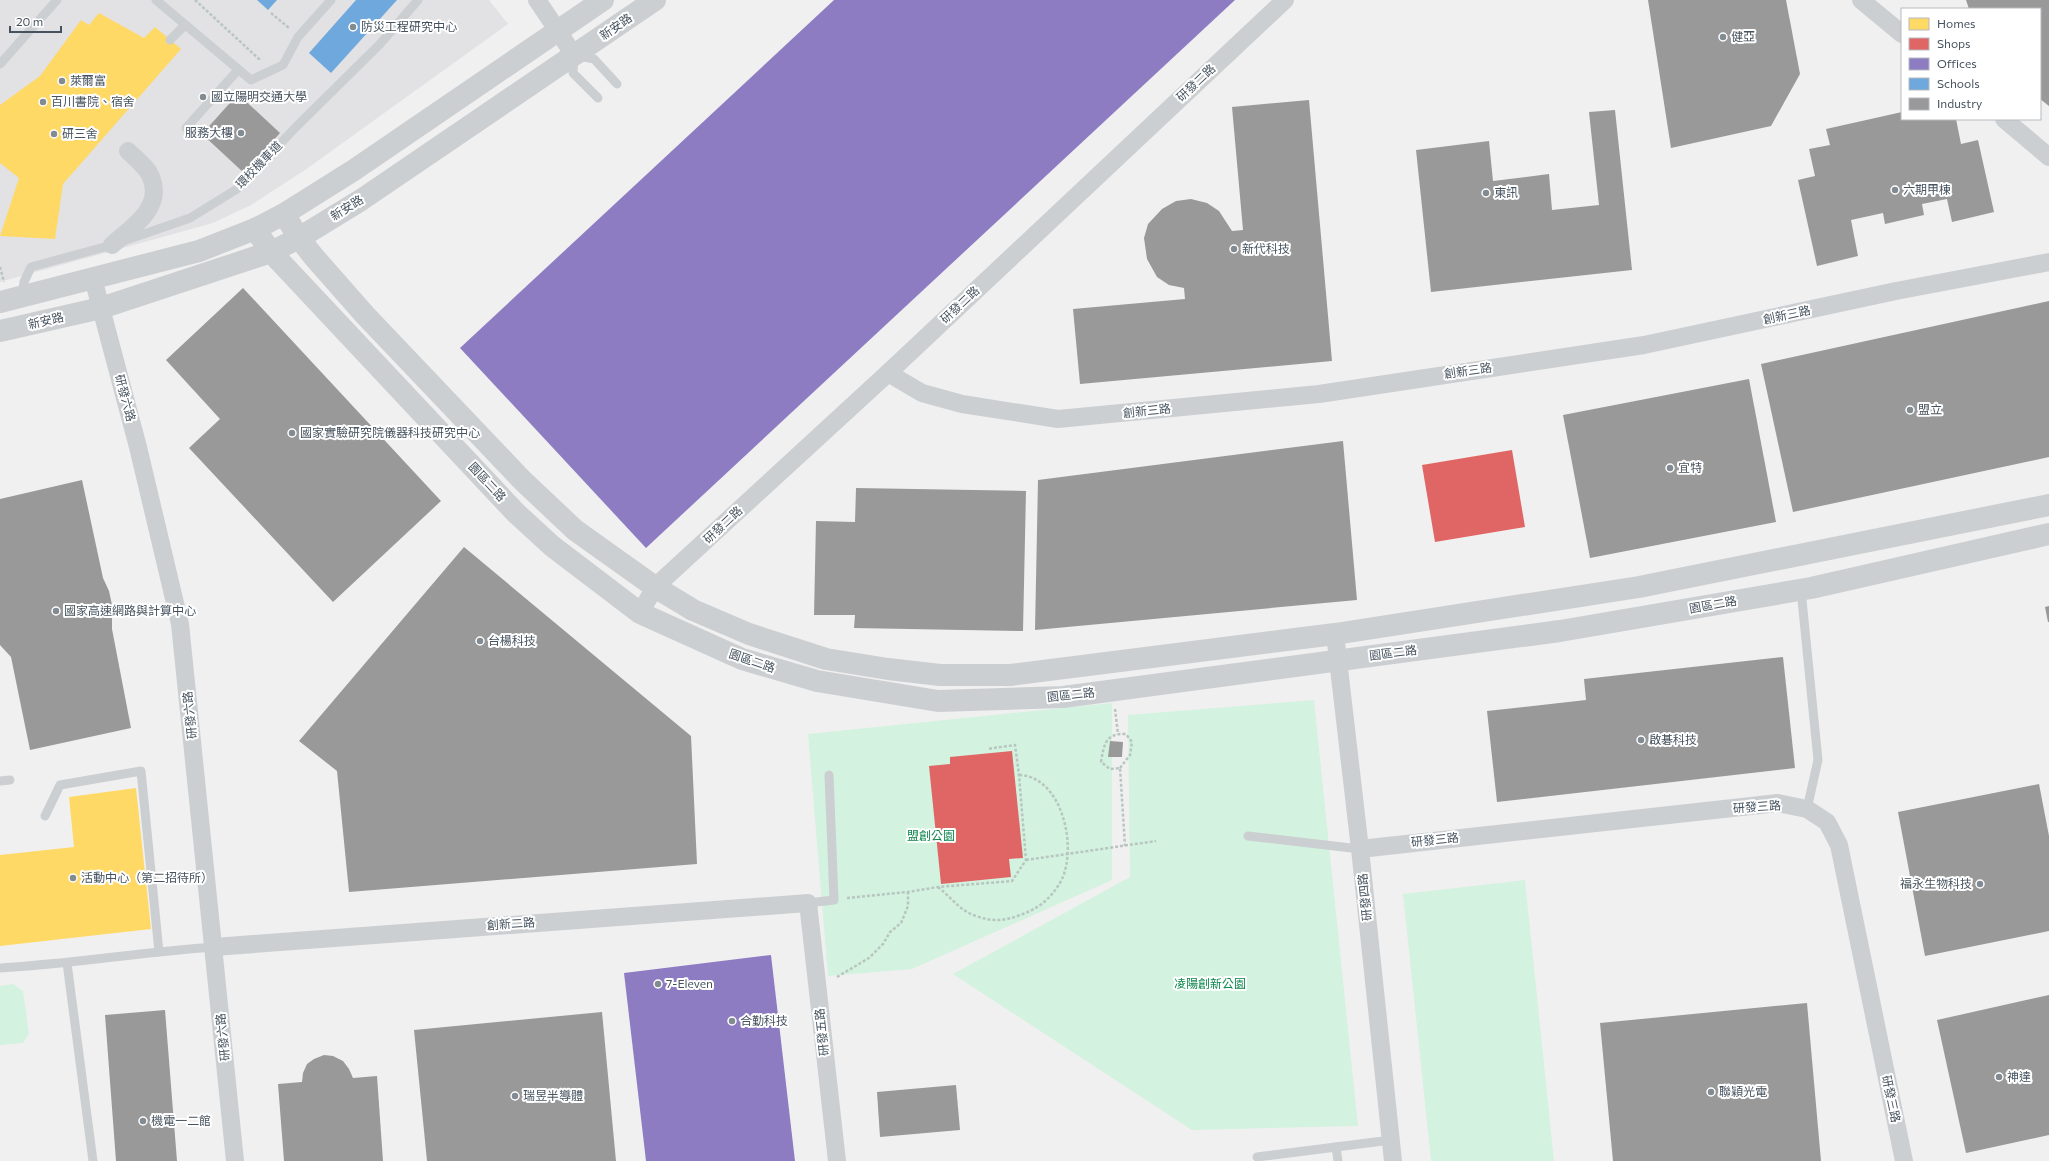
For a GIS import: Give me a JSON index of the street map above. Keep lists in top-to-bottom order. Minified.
{"streets":{"street":["新安路","研發二路","創新三路","研發六路","園區二路","研發三路","研發四路","創新二路","研發五路"],"lane":["環校機車道"]},"crossings":[["新安路","研發六路"],["新安路","園區二路"],["研發二路","創新三路"],["研發二路","園區二路"],["研發六路","創新二路"],["園區二路","研發四路"],["研發三路","研發四路"],["創新二路","研發五路"]],"parks":["盟創公園","凌陽創新公園"],"places":["防災工程研究中心","健亞","萊爾富","國立陽明交通大學","百川書院、宿舍","服務大樓","研三舍","六期甲棟","東訊","新代科技","盟立","國家實驗研究院儀器科技研究中心","宜特","國家高速網路與計算中心","台楊科技","啟碁科技","活動中心（第二招待所）","福永生物科技","7-Eleven","合勤科技","神達","聯穎光電","瑞昱半導體","機電一二館"],"legend":["Homes","Shops","Offices","Schools","Industry"],"scale_bar":"20 m"}
